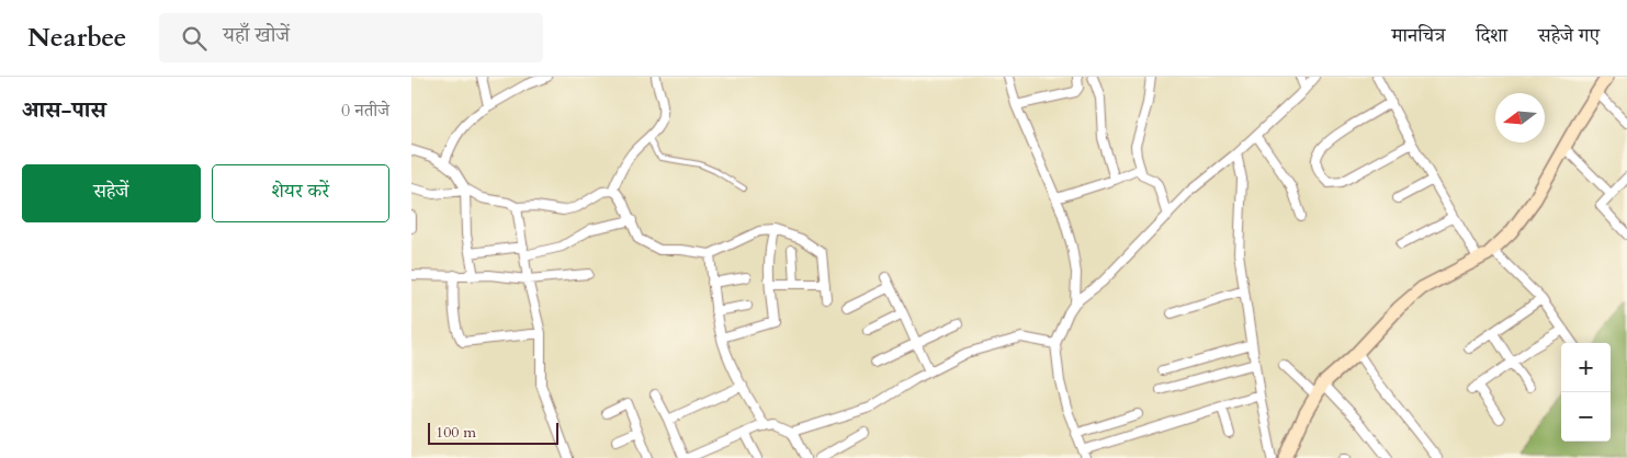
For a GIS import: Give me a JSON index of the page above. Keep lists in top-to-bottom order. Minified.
{"scale_bar":"100 m","north":"left","page":{"header":"Nearbee","search":"यहाँ खोजें","nav":["मानचित्र","दिशा","सहेजे गए"],"heading":["आस-पास","0 नतीजे"],"buttons":["सहेजें","शेयर करें"],"map_buttons":["+","−"],"scale":"100 m"}}
